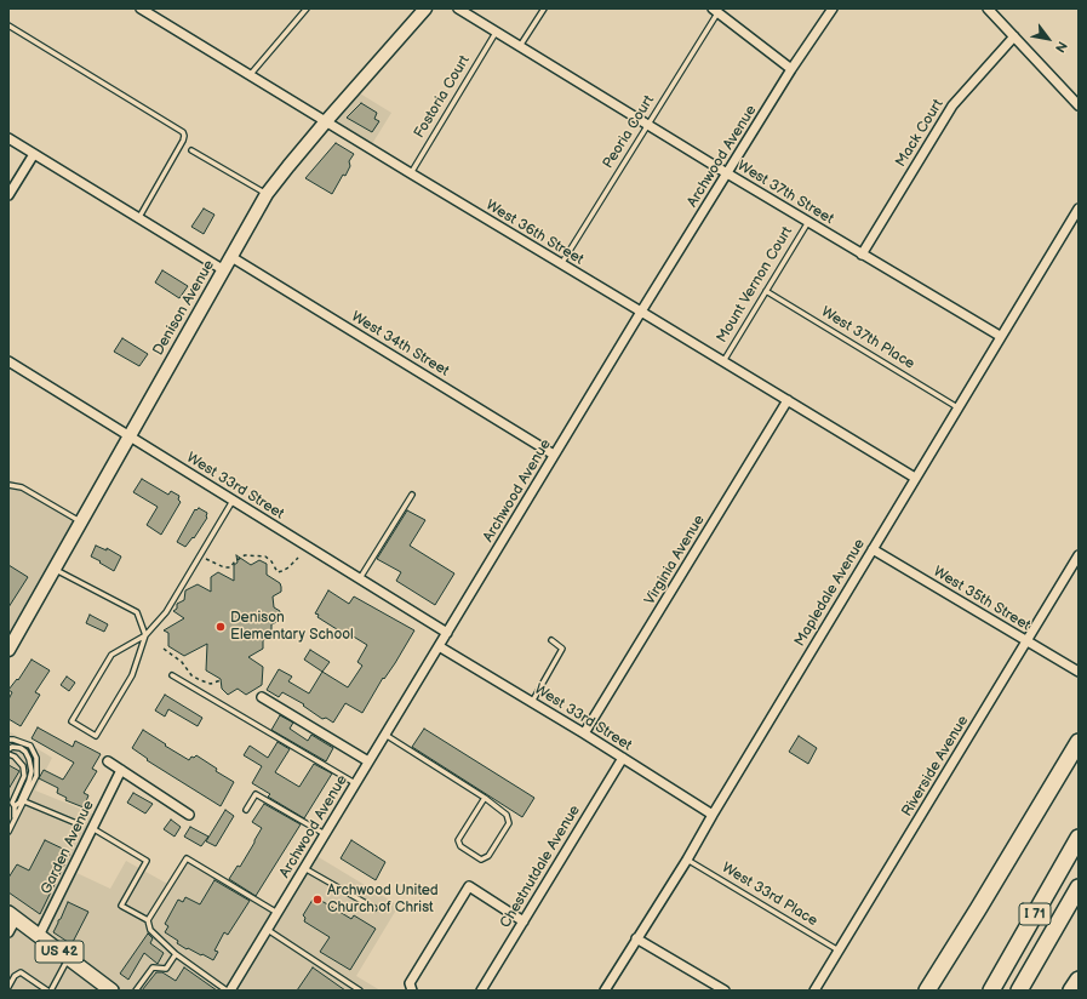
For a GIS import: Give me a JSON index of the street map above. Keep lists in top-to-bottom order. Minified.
{"streets":{"highway":["I 71"],"main road":["Denison Avenue","US 42"],"street":["Mack Court","Archwood Avenue","West 37th Street","West 36th Street","West 34th Street","West 33rd Street","Virginia Avenue","Mapledale Avenue","West 35th Street","Riverside Avenue","Garden Avenue","Chestnutdale Avenue"],"lane":["Fostoria Court","Peoria Court","Mount Vernon Court","West 37th Place","West 33rd Place"]},"crossings":[["Fostoria Court","West 37th Street"],["Fostoria Court","West 36th Street"],["Peoria Court","West 37th Street"],["Peoria Court","West 36th Street"],["Mack Court","West 37th Street"],["Archwood Avenue","West 37th Street"],["Archwood Avenue","West 36th Street"],["Archwood Avenue","West 34th Street"],["Archwood Avenue","West 33rd Street"],["West 37th Street","Mount Vernon Court"],["West 37th Street","Mapledale Avenue"],["West 36th Street","Mount Vernon Court"],["West 36th Street","Denison Avenue"],["West 36th Street","Virginia Avenue"],["West 36th Street","Mapledale Avenue"],["Mount Vernon Court","West 37th Place"],["Denison Avenue","West 34th Street"],["Denison Avenue","West 33rd Street"],["West 37th Place","Mapledale Avenue"],["West 33rd Street","Virginia Avenue"],["West 33rd Street","Mapledale Avenue"],["West 33rd Street","Chestnutdale Avenue"],["Mapledale Avenue","West 35th Street"],["Mapledale Avenue","West 33rd Place"],["West 35th Street","Riverside Avenue"],["Riverside Avenue","West 33rd Place"],["Garden Avenue","US 42"]],"places":["Denison Elementary School","Archwood United Church of Christ"],"north":"bottom right"}
